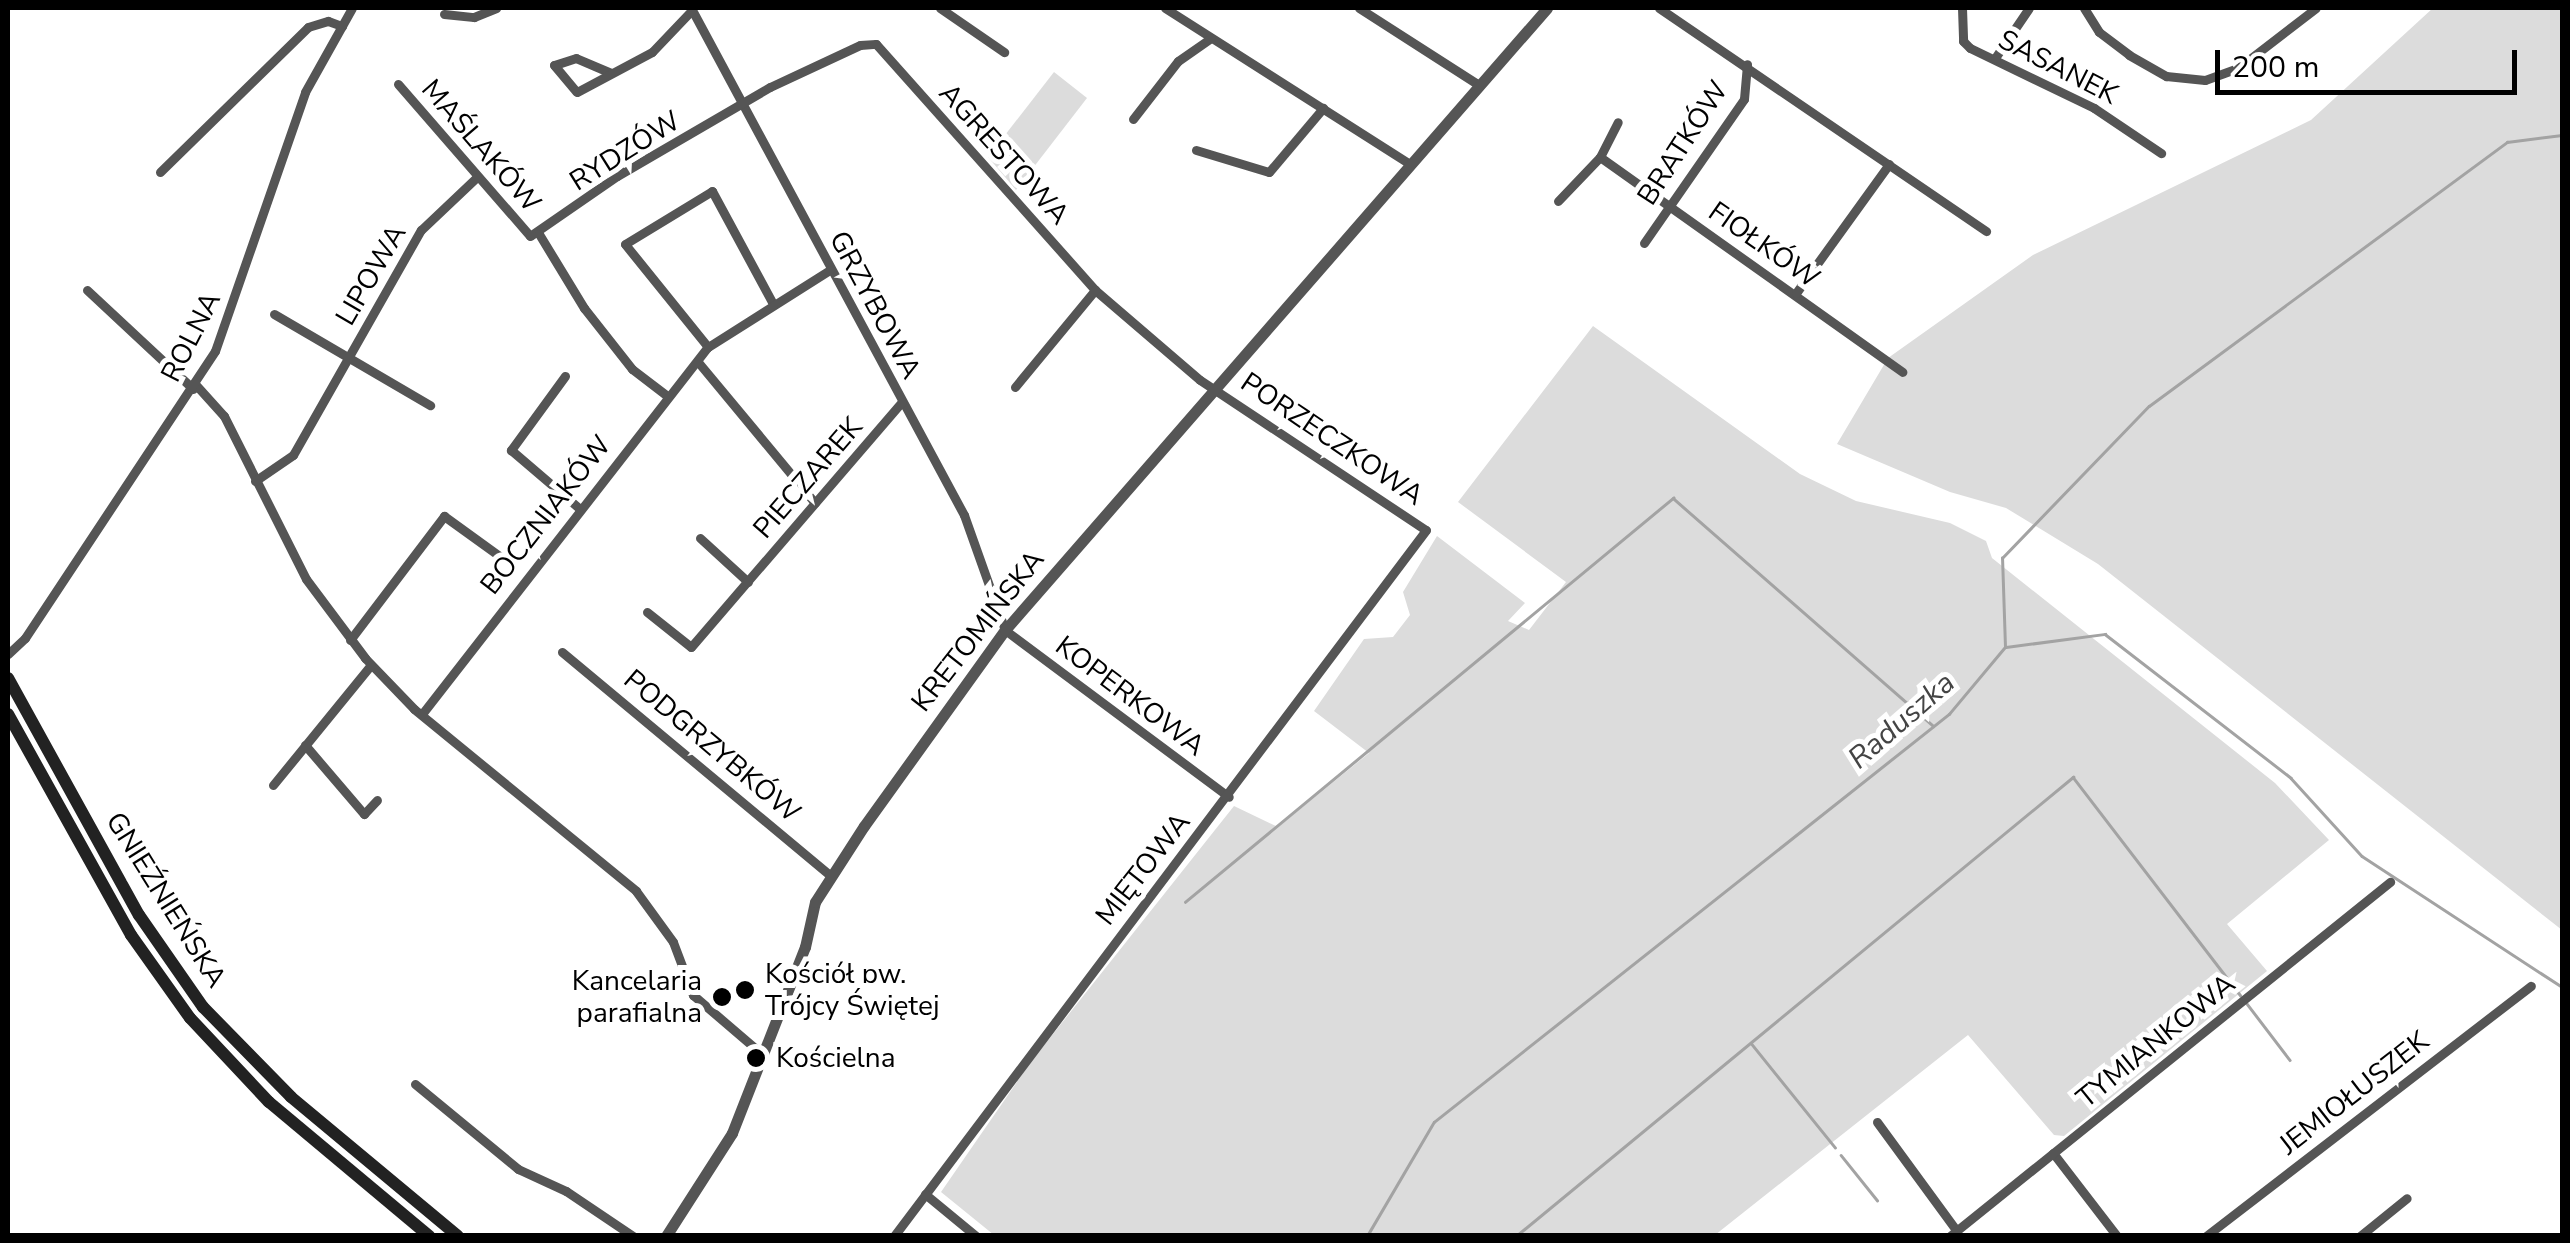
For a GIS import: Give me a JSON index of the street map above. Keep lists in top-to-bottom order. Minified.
{"streets":{"main road":["GNIEŹNIEŃSKA"],"street":["SASANEK","BRATKÓW","MAŚLAKÓW","RYDZÓW","AGRESTOWA","FIOŁKÓW","LIPOWA","GRZYBOWA","ROLNA","PORZECZKOWA","PIECZAREK","BOCZNIAKÓW","KRETOMIŃSKA","KOPERKOWA","PODGRZYBKÓW","MIĘTOWA","TYMIANKOWA","JEMIOŁUSZEK"]},"crossings":[["BRATKÓW","FIOŁKÓW"],["MAŚLAKÓW","RYDZÓW"],["MAŚLAKÓW","LIPOWA"],["MAŚLAKÓW","BOCZNIAKÓW"],["RYDZÓW","AGRESTOWA"],["RYDZÓW","GRZYBOWA"],["AGRESTOWA","GRZYBOWA"],["AGRESTOWA","PORZECZKOWA"],["AGRESTOWA","KRETOMIŃSKA"],["GRZYBOWA","PIECZAREK"],["GRZYBOWA","BOCZNIAKÓW"],["GRZYBOWA","KRETOMIŃSKA"],["GRZYBOWA","KOPERKOWA"],["PORZECZKOWA","KRETOMIŃSKA"],["PORZECZKOWA","MIĘTOWA"],["KRETOMIŃSKA","KOPERKOWA"],["KRETOMIŃSKA","PODGRZYBKÓW"],["KOPERKOWA","MIĘTOWA"]],"water":["Raduszka"],"places":["Kościół pw. Trójcy Świętej","Kancelaria parafialna","Kościelna"],"scale_bar":"200 m"}
